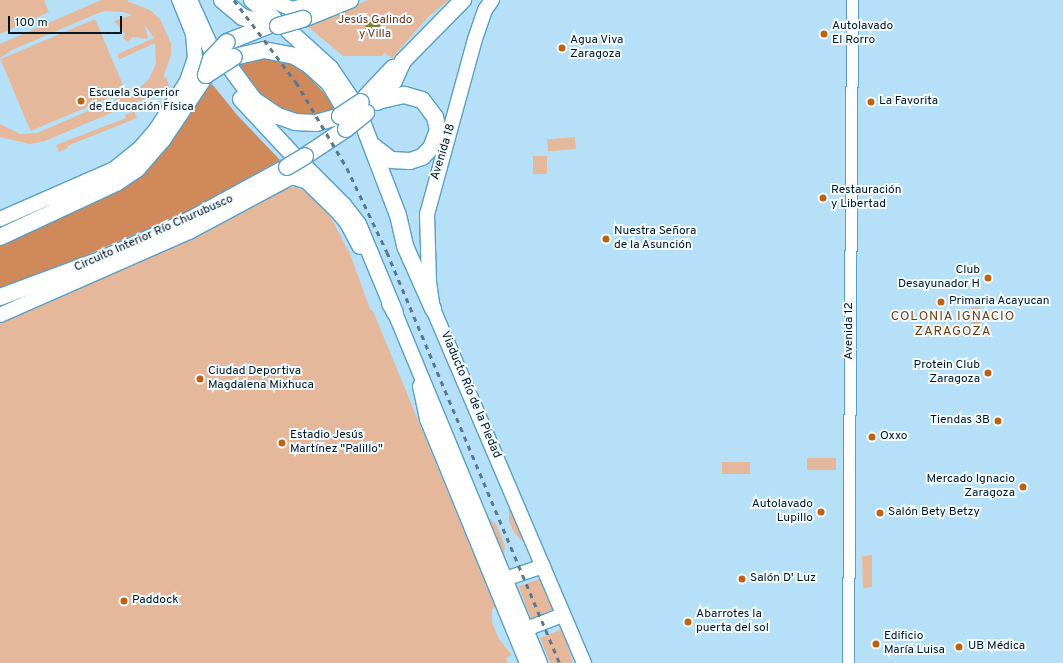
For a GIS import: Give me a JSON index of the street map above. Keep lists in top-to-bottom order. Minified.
{"streets":{"highway":["Circuito Interior Río Churubusco","Viaducto Río de la Piedad"],"main road":["Avenida 18"],"street":["Avenida 12"]},"crossings":[["Avenida 18","Viaducto Río de la Piedad"],["Circuito Interior Río Churubusco","Viaducto Río de la Piedad"]],"districts":["COLONIA IGNACIO ZARAGOZA"],"parks":["Jesús Galindo y Villa"],"places":["Autolavado El Rorro","Agua Viva Zaragoza","Escuela Superior de Educación Física","La Favorita","Restauración y Libertad","Nuestra Señora de la Asunción","Club Desayunador H","Primaria Acayucan","Protein Club Zaragoza","Ciudad Deportiva Magdalena Mixhuca","Tiendas 3B","Oxxo","Estadio Jesús Martínez \"Palillo\"","Mercado Ignacio Zaragoza","Autolavado Lupillo","Salón Bety Betzy","Salón D' Luz","Paddock","Abarrotes la puerta del sol","Edificio María Luisa","UB Médica"],"scale_bar":"100 m"}
